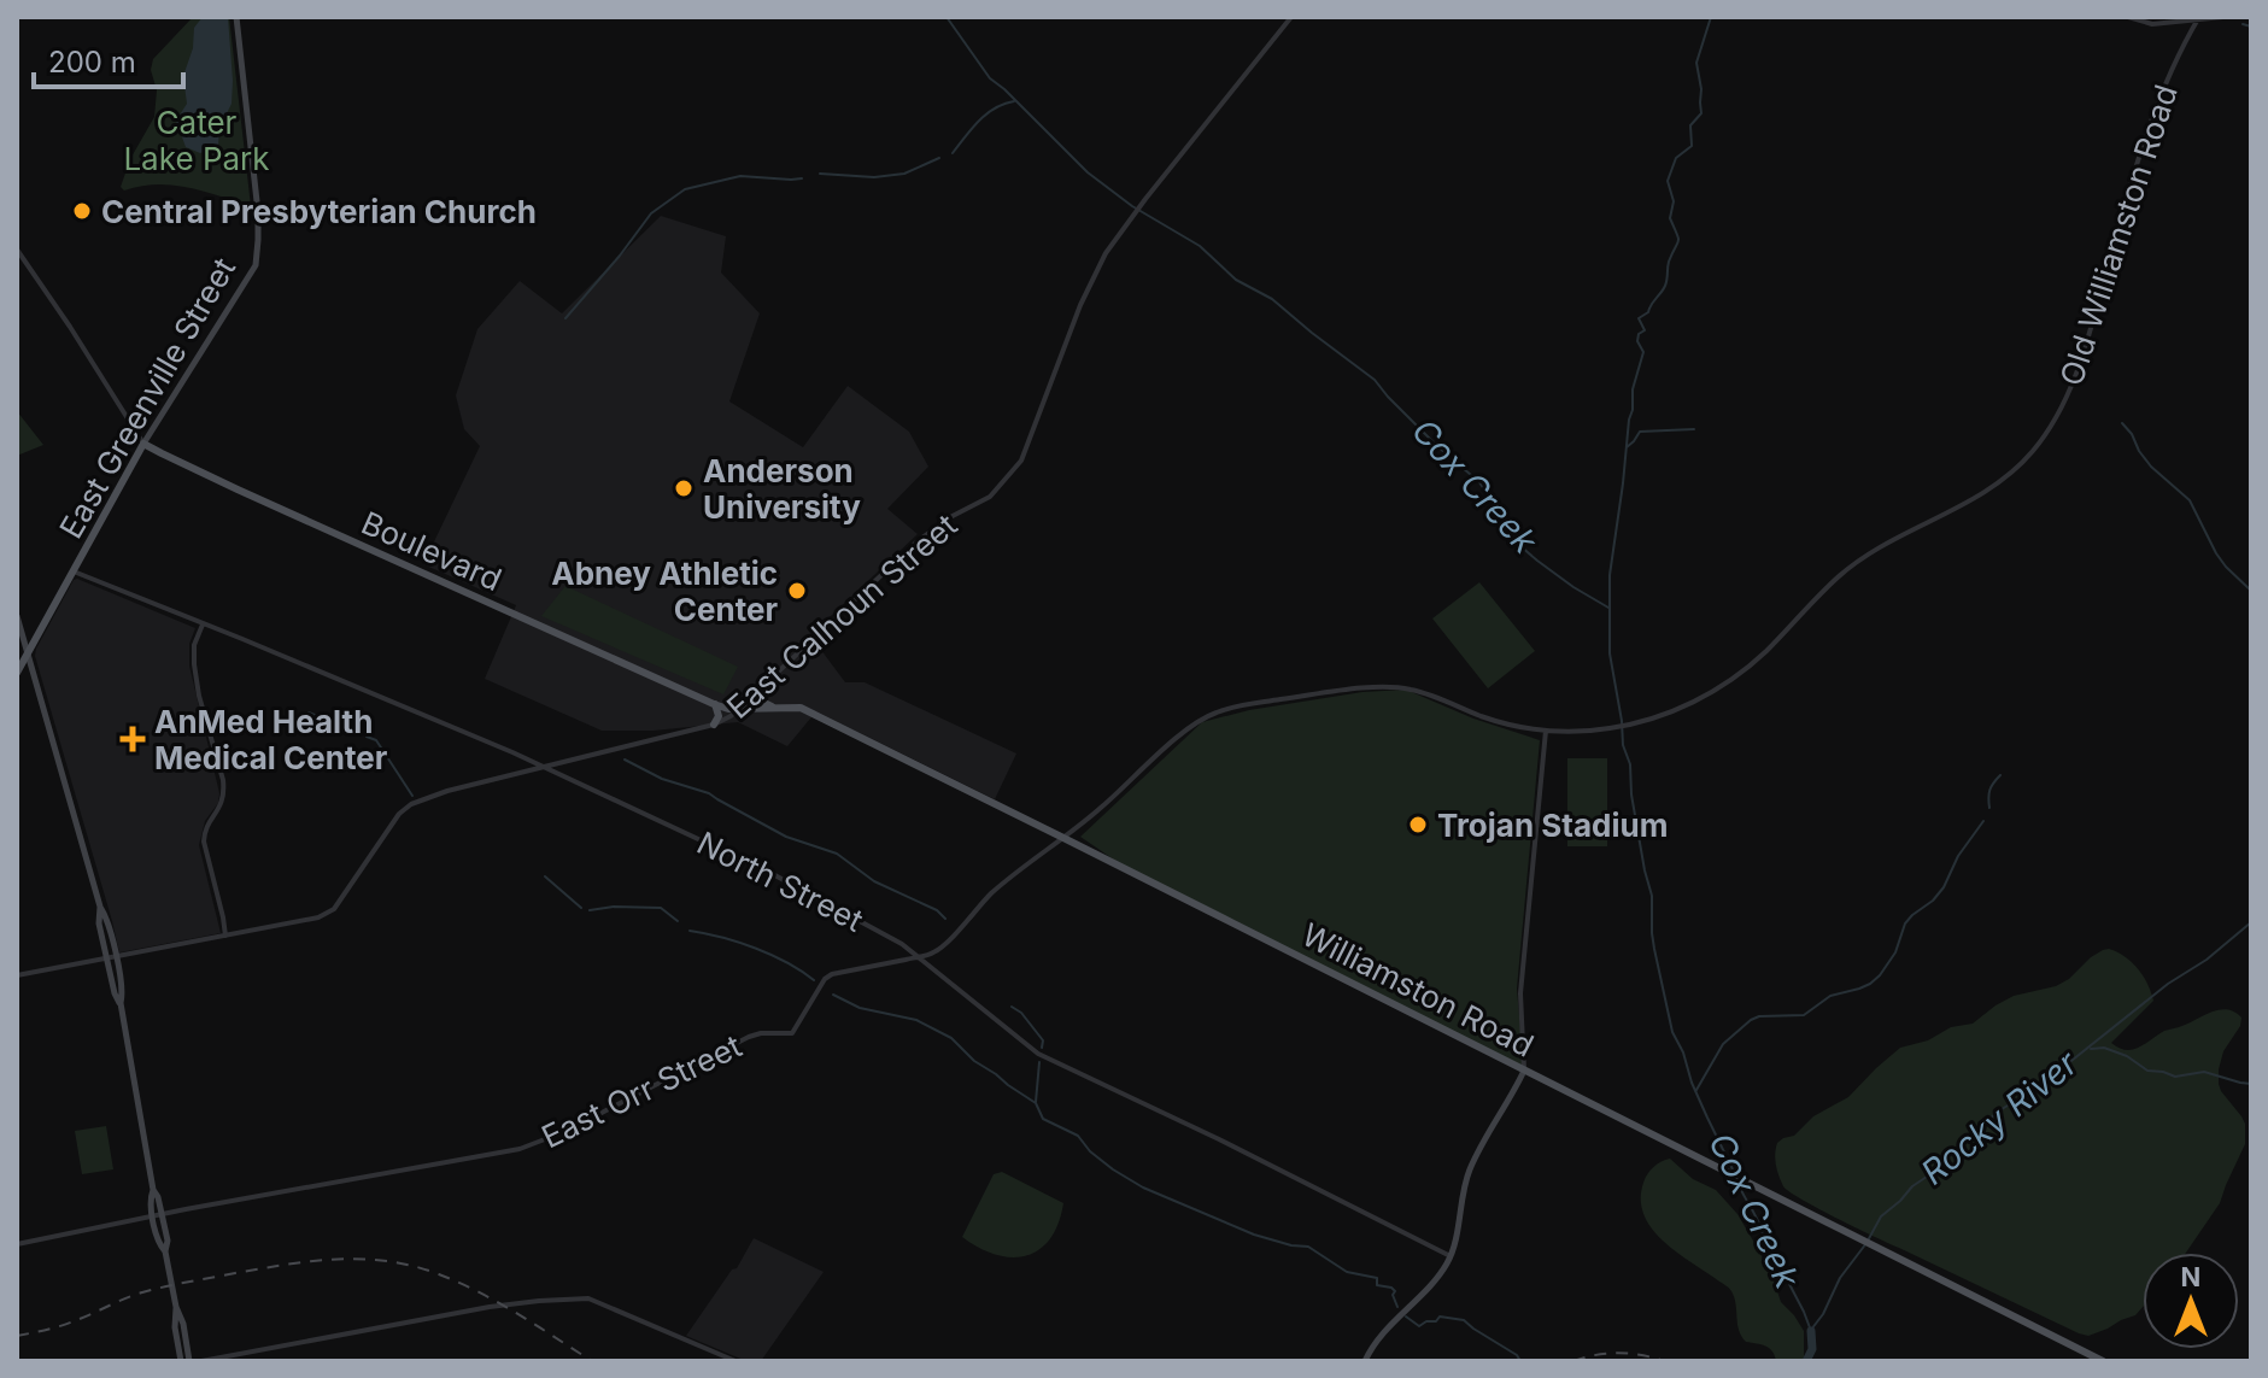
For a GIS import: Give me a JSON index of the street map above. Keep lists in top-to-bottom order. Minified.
{"streets":{"main road":["East Greenville Street","Boulevard","Williamston Road"],"street":["Old Williamston Road","East Calhoun Street","North Street","East Orr Street"]},"crossings":[["Old Williamston Road","East Orr Street"],["East Greenville Street","Boulevard"],["East Greenville Street","North Street"],["Boulevard","Williamston Road"],["East Calhoun Street","North Street"],["East Calhoun Street","Williamston Road"],["North Street","East Orr Street"],["Williamston Road","East Orr Street"]],"water":["Cox Creek","Rocky River"],"parks":["Cater Lake Park"],"places":{"other":["Central Presbyterian Church","Anderson University","Abney Athletic Center","Trojan Stadium"],"health":["AnMed Health Medical Center"]},"scale_bar":"200 m","north":"top"}
